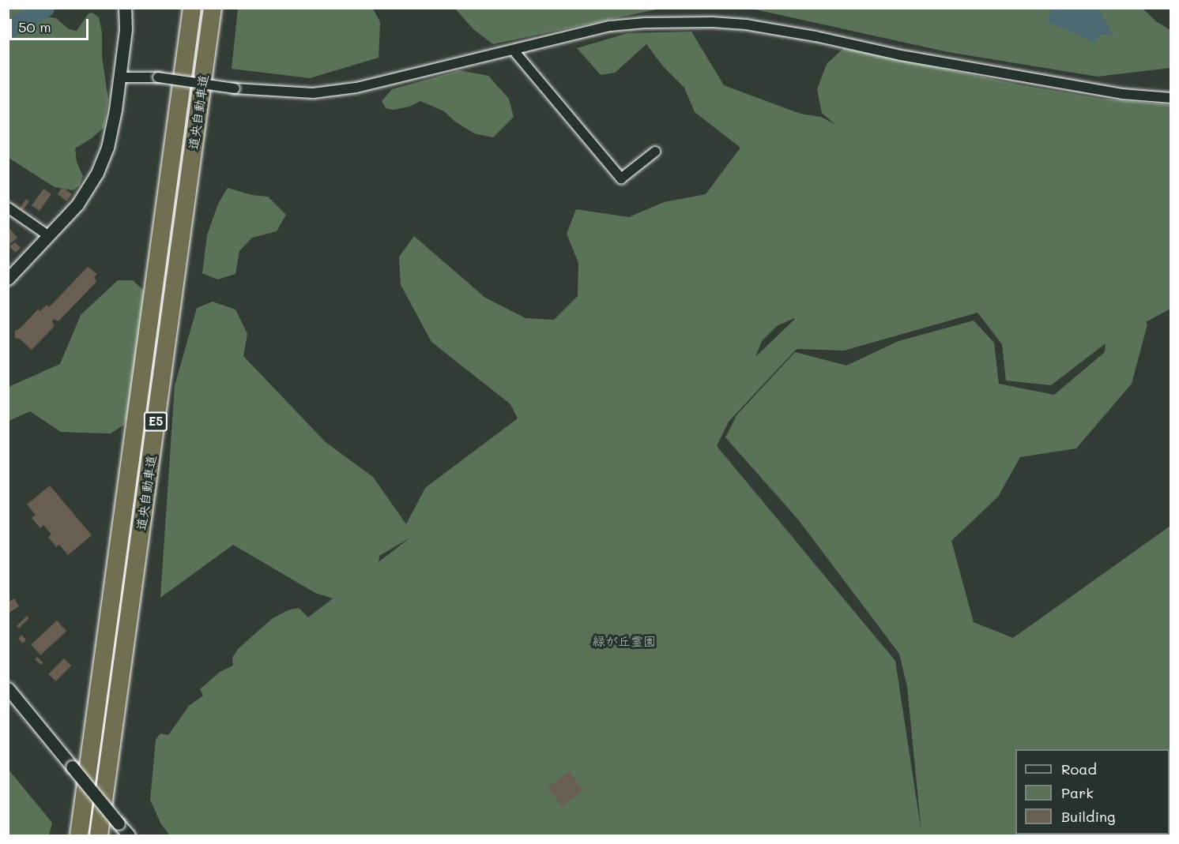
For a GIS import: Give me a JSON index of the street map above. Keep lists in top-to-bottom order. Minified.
{"streets":{"highway":["道央自動車道","E5"]},"parks":["緑が丘霊園"],"legend":["Road","Park","Building"],"scale_bar":"50 m"}
